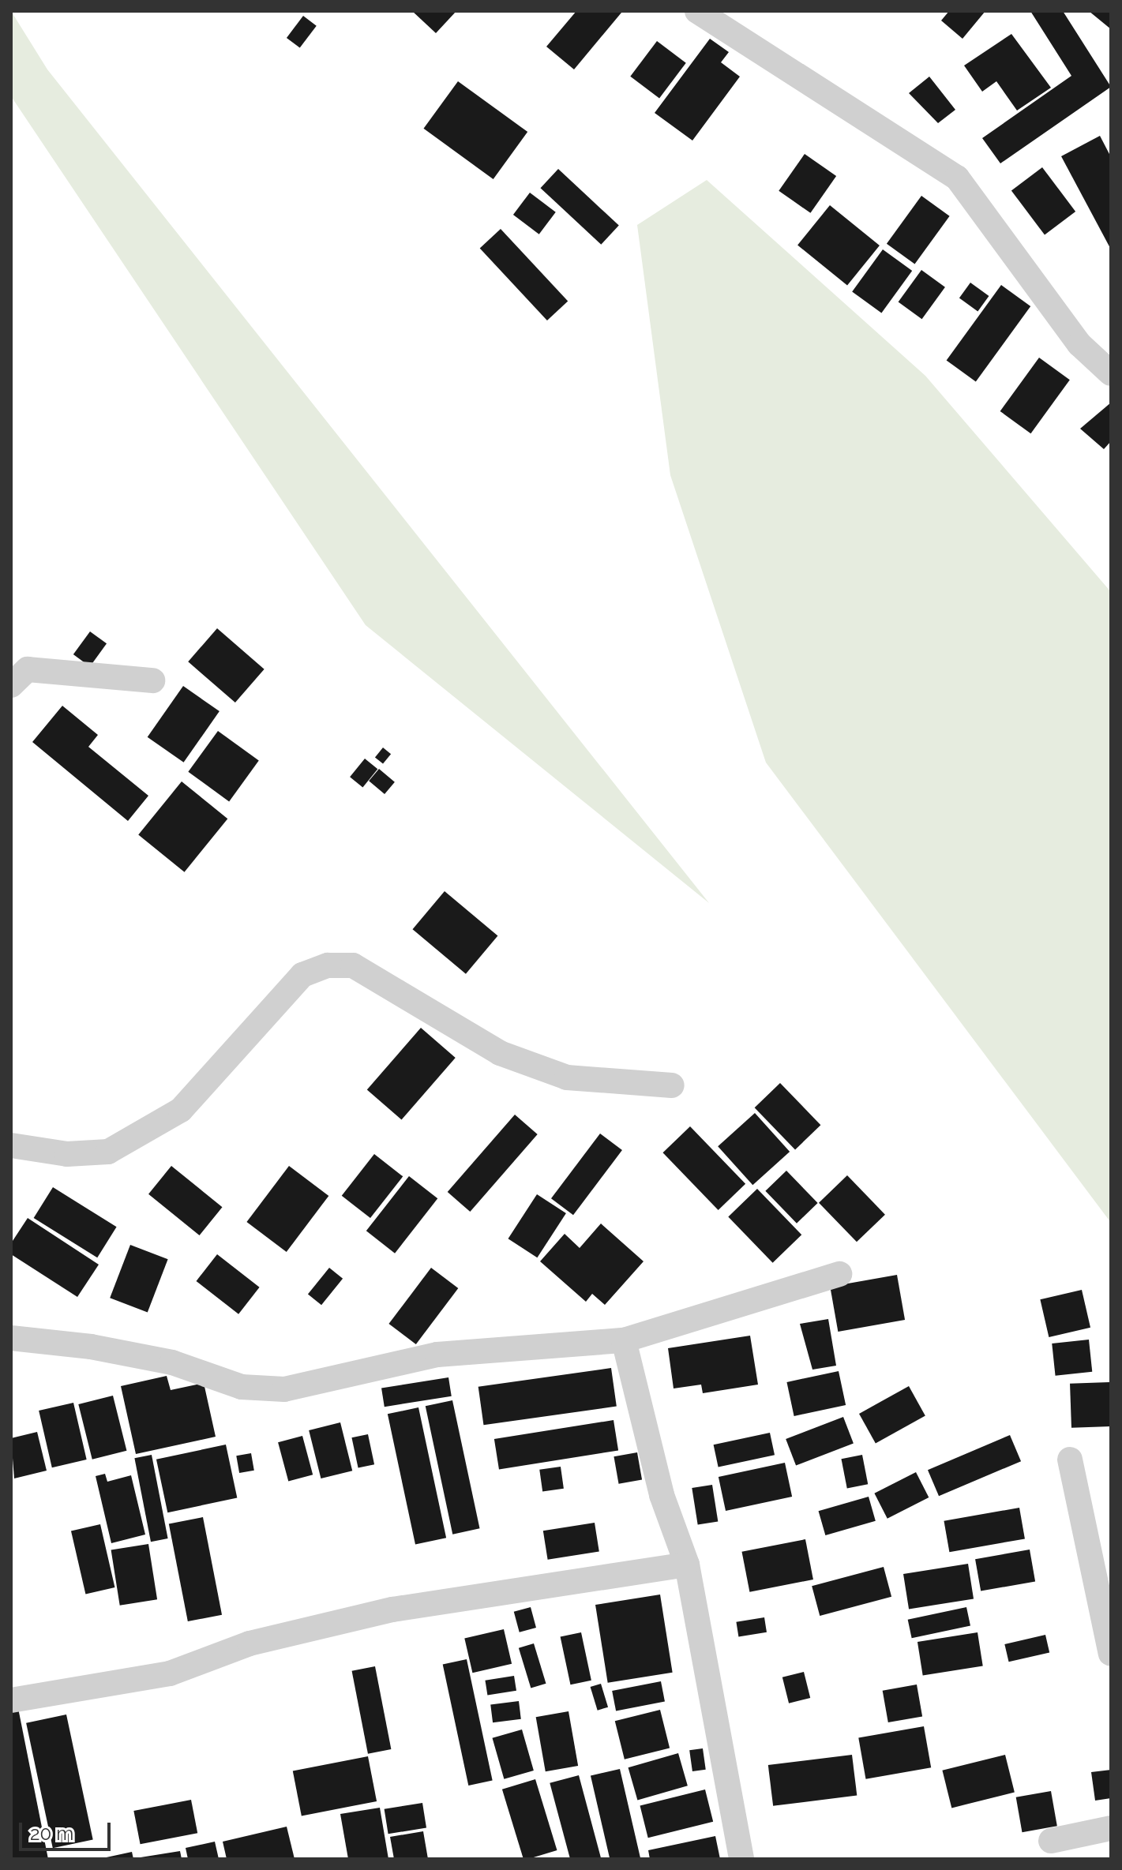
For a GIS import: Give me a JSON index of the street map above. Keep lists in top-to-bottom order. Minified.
{"scale_bar":"20 m"}
